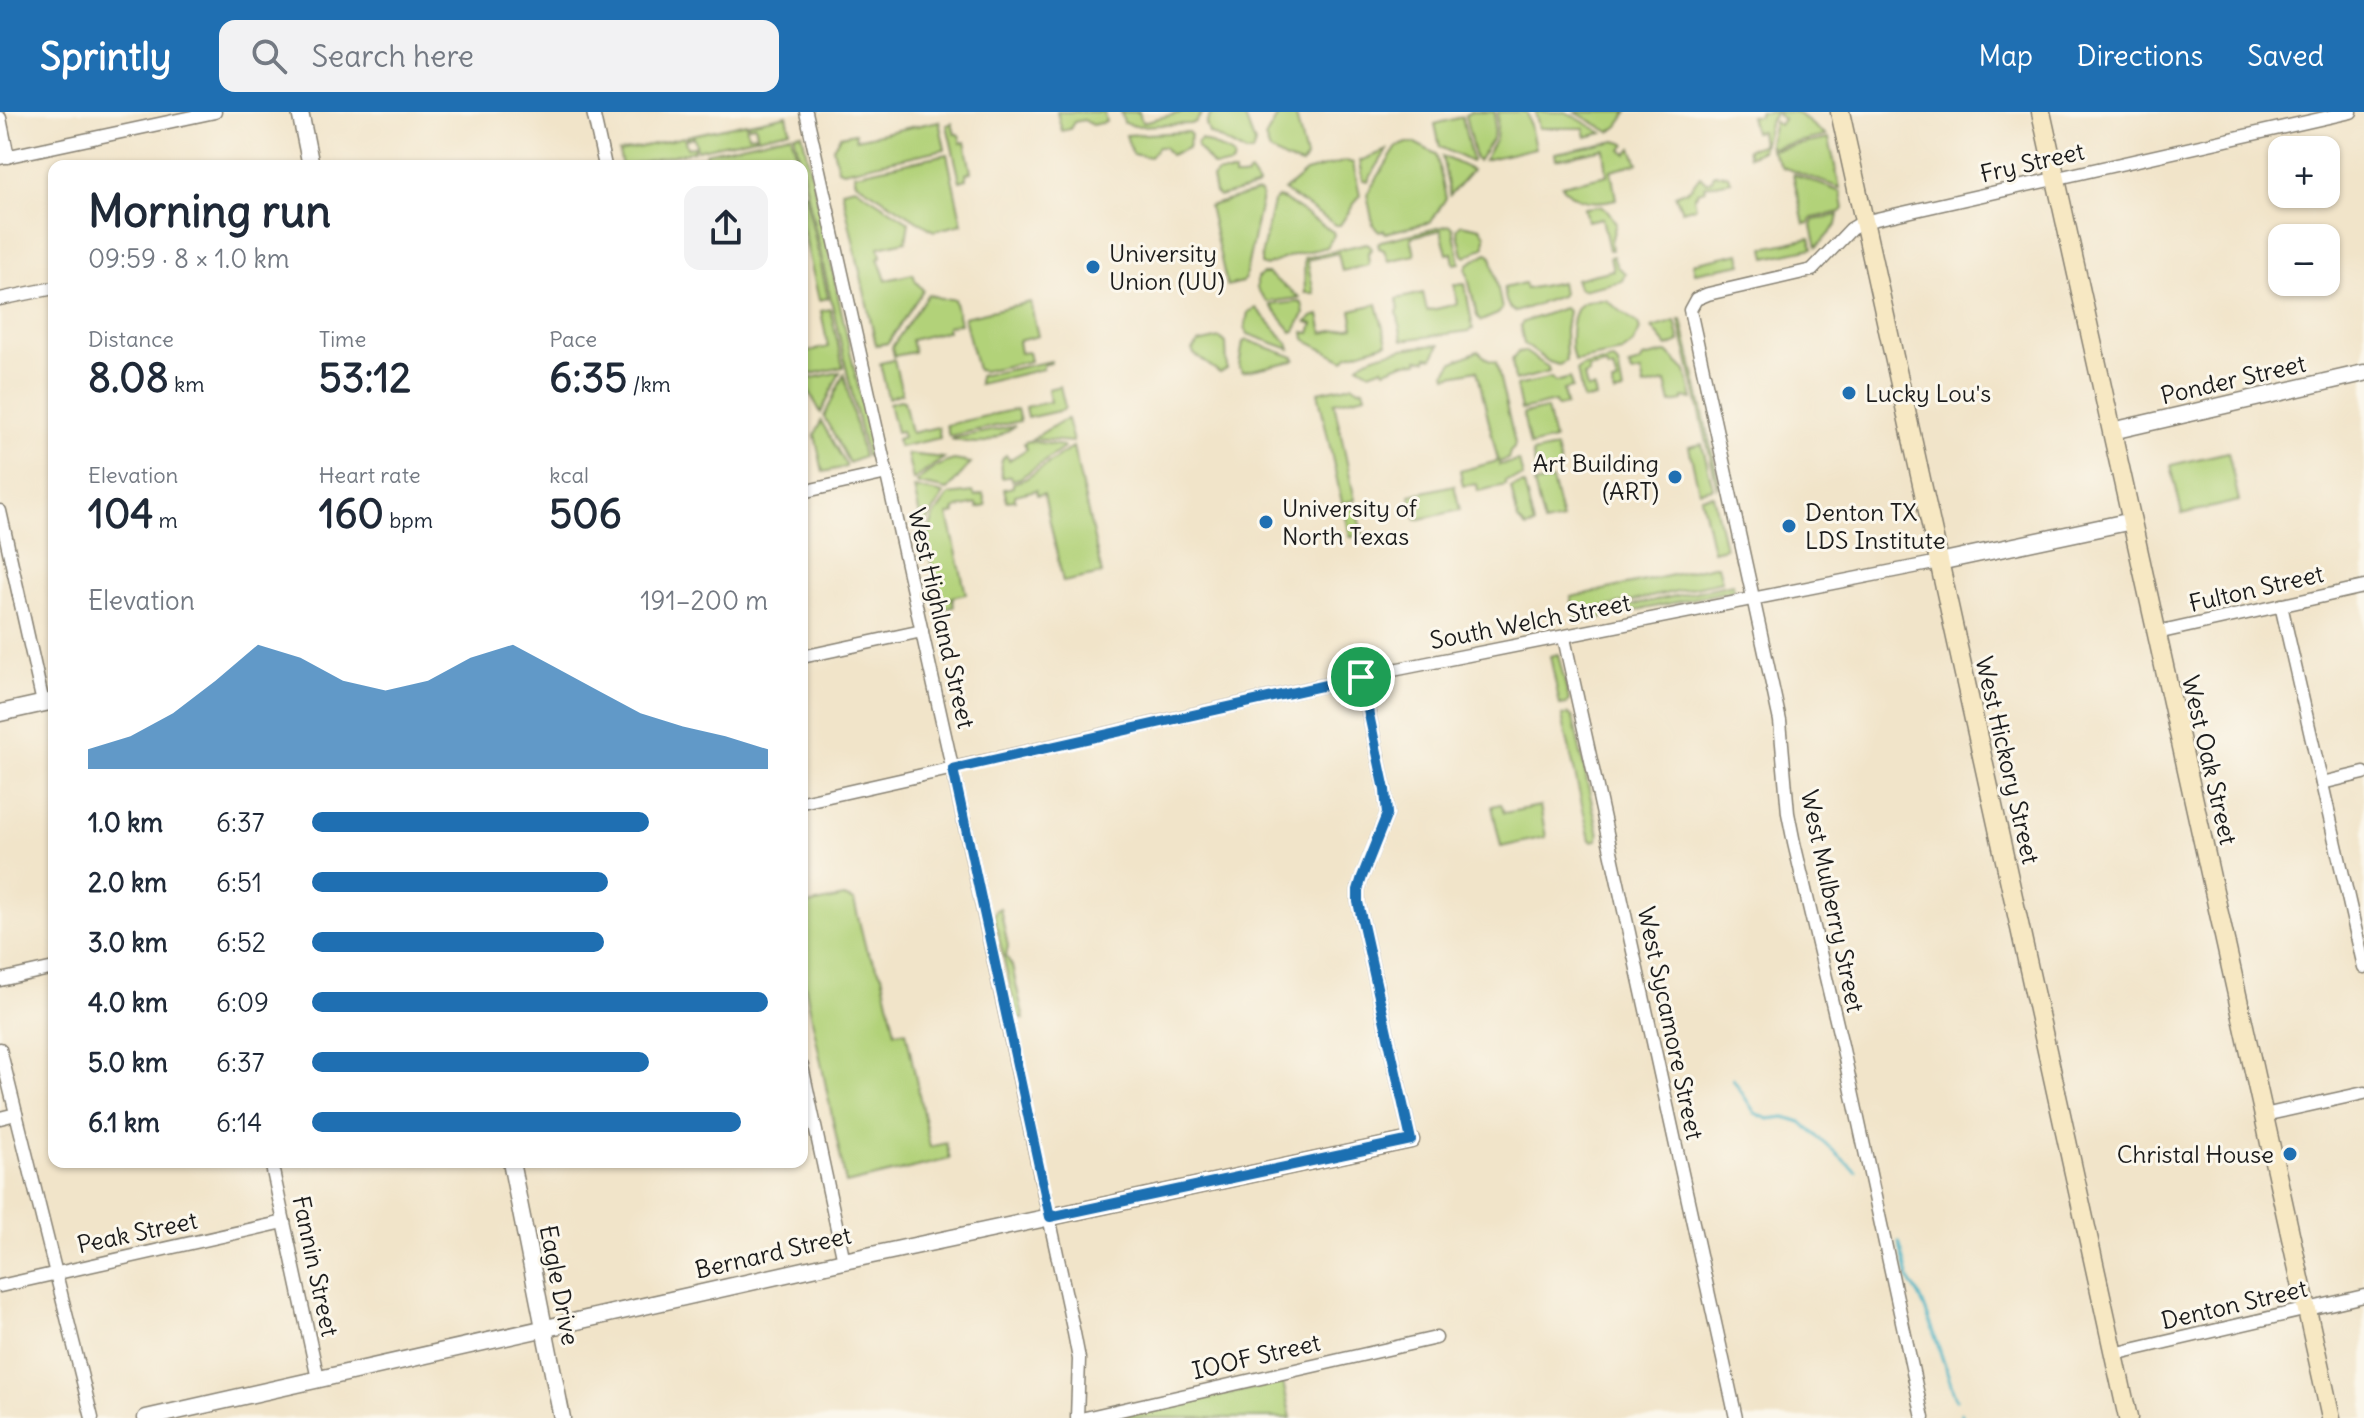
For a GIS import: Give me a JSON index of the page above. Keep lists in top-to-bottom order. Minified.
{"streets":{"main road":["West Hickory Street","West Oak Street"],"street":["Fry Street","Ponder Street","Fulton Street","West Highland Street","South Welch Street","West Mulberry Street","West Sycamore Street","Peak Street","Bernard Street","Fannin Street","Eagle Drive","Denton Street","IOOF Street"]},"crossings":[["Fry Street","West Hickory Street"],["Fry Street","West Oak Street"],["Fry Street","West Mulberry Street"],["Ponder Street","West Oak Street"],["Fulton Street","West Oak Street"],["West Highland Street","South Welch Street"],["West Highland Street","Bernard Street"],["South Welch Street","West Hickory Street"],["South Welch Street","West Mulberry Street"],["South Welch Street","West Sycamore Street"],["West Hickory Street","West Mulberry Street"],["West Hickory Street","Denton Street"],["West Oak Street","Denton Street"],["Peak Street","Fannin Street"],["Bernard Street","Fannin Street"],["Bernard Street","Eagle Drive"]],"places":["University Union (UU)","Lucky Lou's","Art Building (ART)","University of North Texas","Denton TX LDS Institute","Christal House"],"page":{"header":"Sprintly","search":"Search here","nav":["Map","Directions","Saved"],"map_buttons":["+","−"],"heading":["Morning run","09:59 · 8 × 1.0 km"],"stats":[["Distance","8.08 km"],["Time","53:12"],["Pace","6:35 /km"],["Elevation","104 m"],["Heart rate","160 bpm"],["kcal","506"]],"chart":["Elevation","191–200 m"],"list":[{"name":"1.0 km","note":"6:37"},{"name":"2.0 km","note":"6:51"},{"name":"3.0 km","note":"6:52"},{"name":"4.0 km","note":"6:09"},{"name":"5.0 km","note":"6:37"},{"name":"6.1 km","note":"6:14"}]}}
